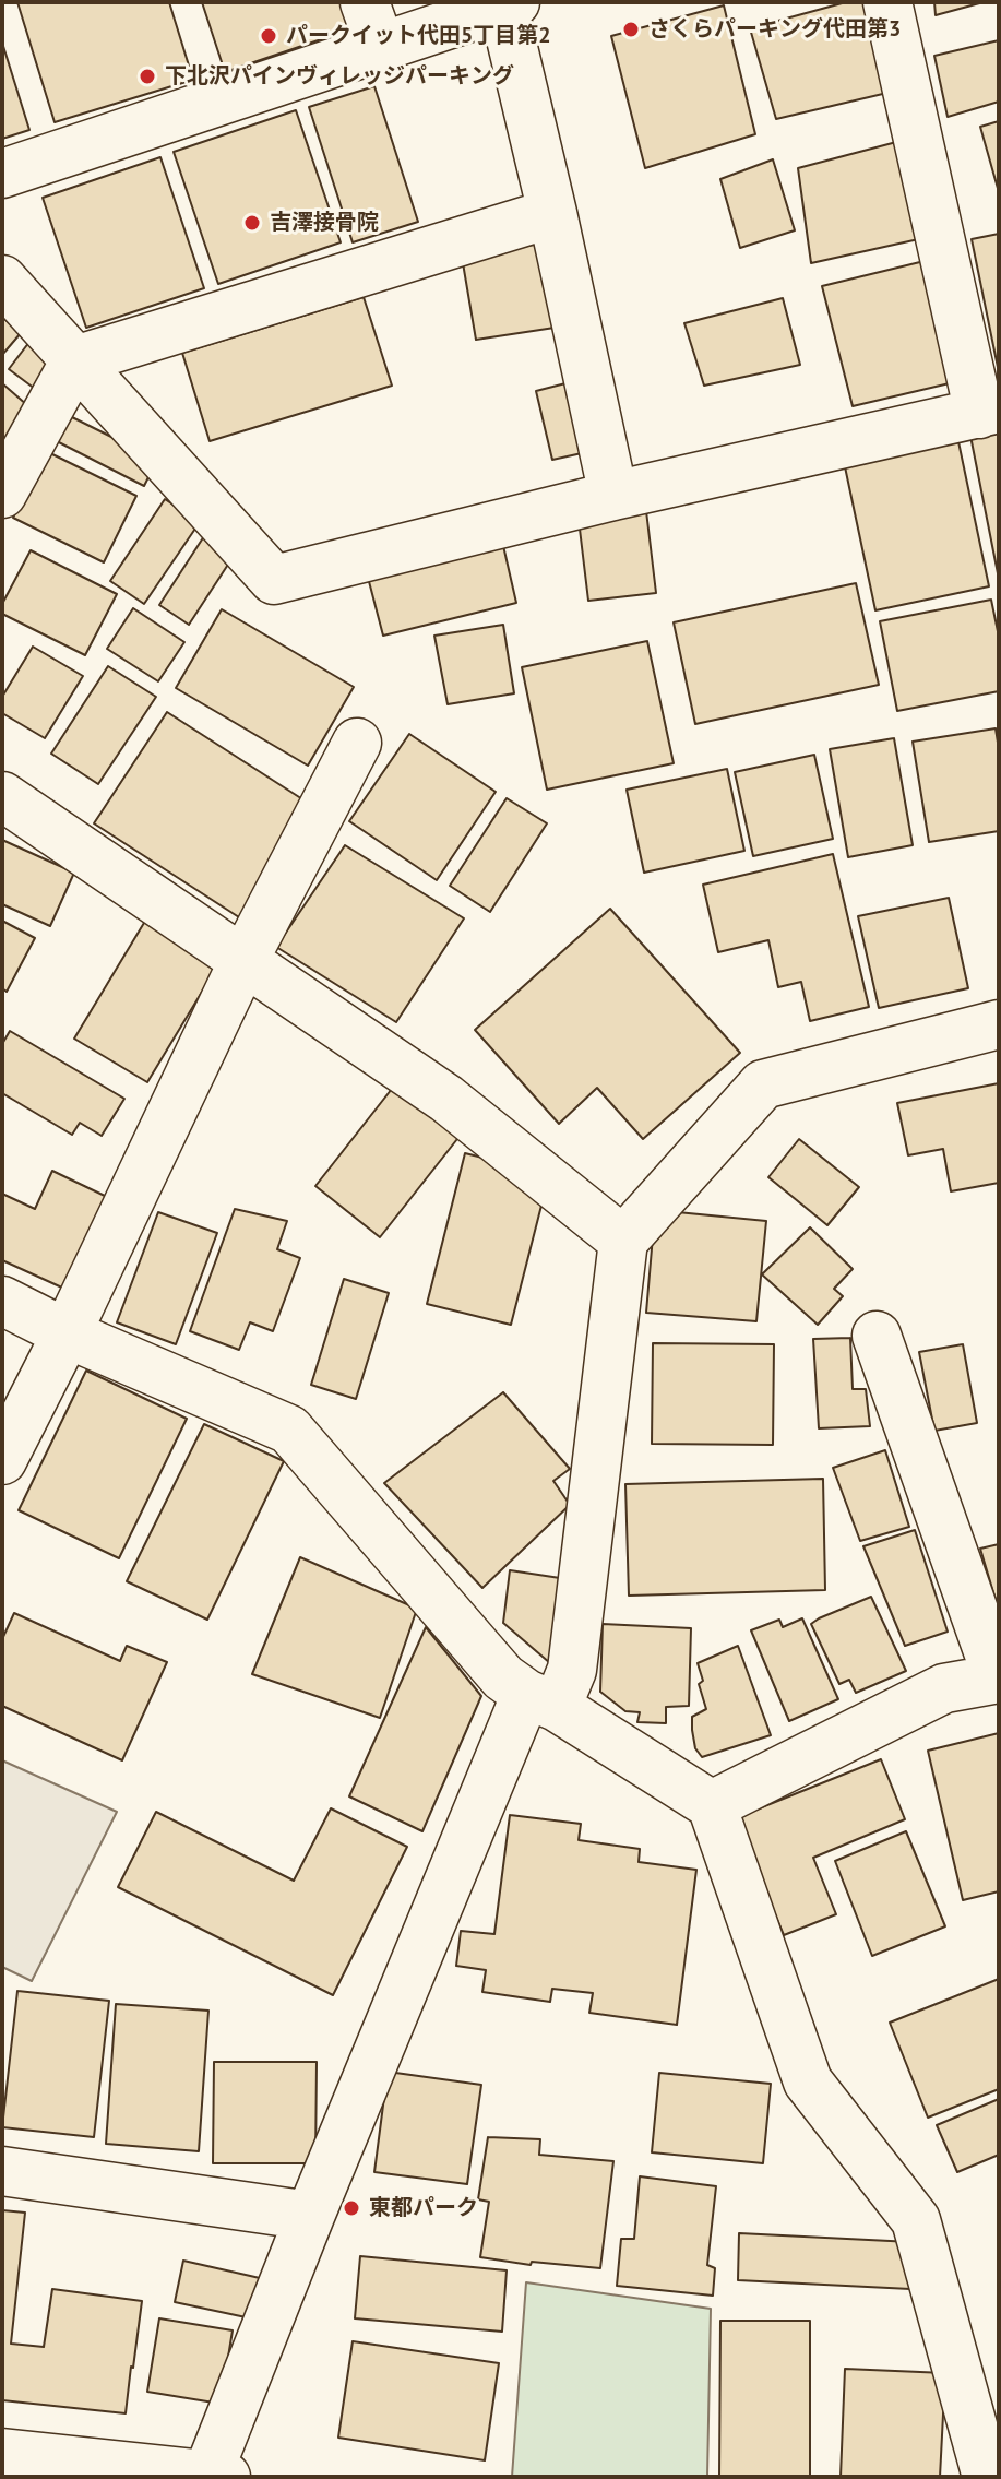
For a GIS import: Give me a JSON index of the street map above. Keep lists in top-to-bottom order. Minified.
{"places":["さくらパーキング代田第3","パークイット代田5丁目第2","下北沢パインヴィレッジパーキング","吉澤接骨院","東都パーク"]}
